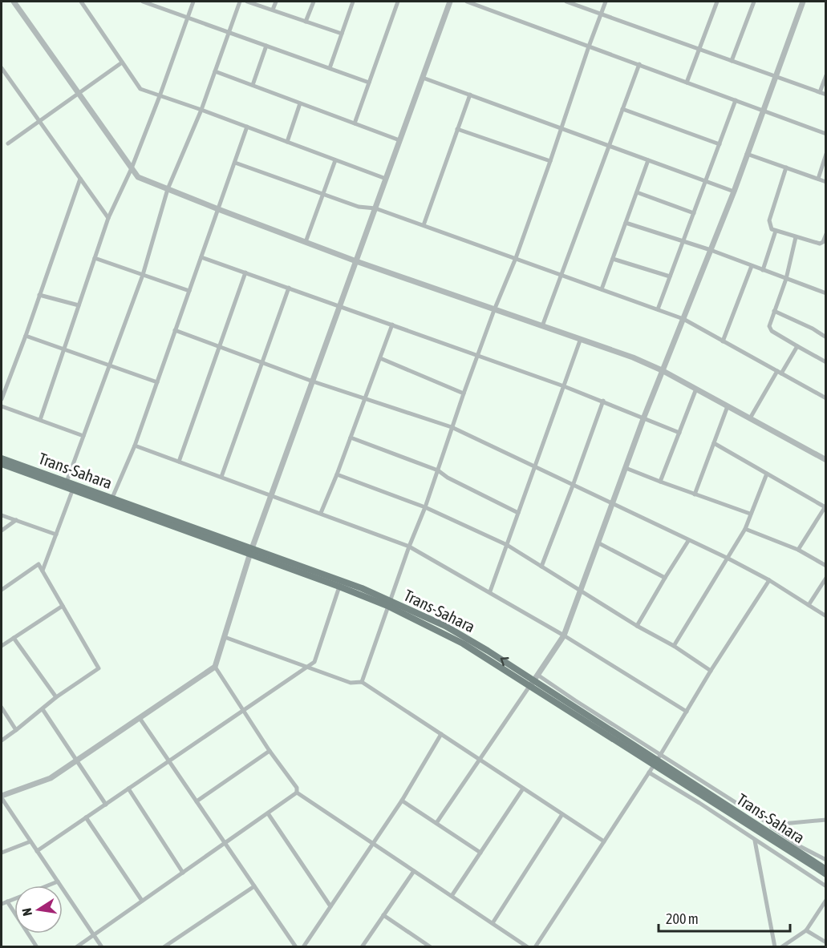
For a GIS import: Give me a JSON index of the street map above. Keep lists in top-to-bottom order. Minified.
{"streets":{"main road":["Trans-Sahara"]},"scale_bar":"200 m","north":"left"}
